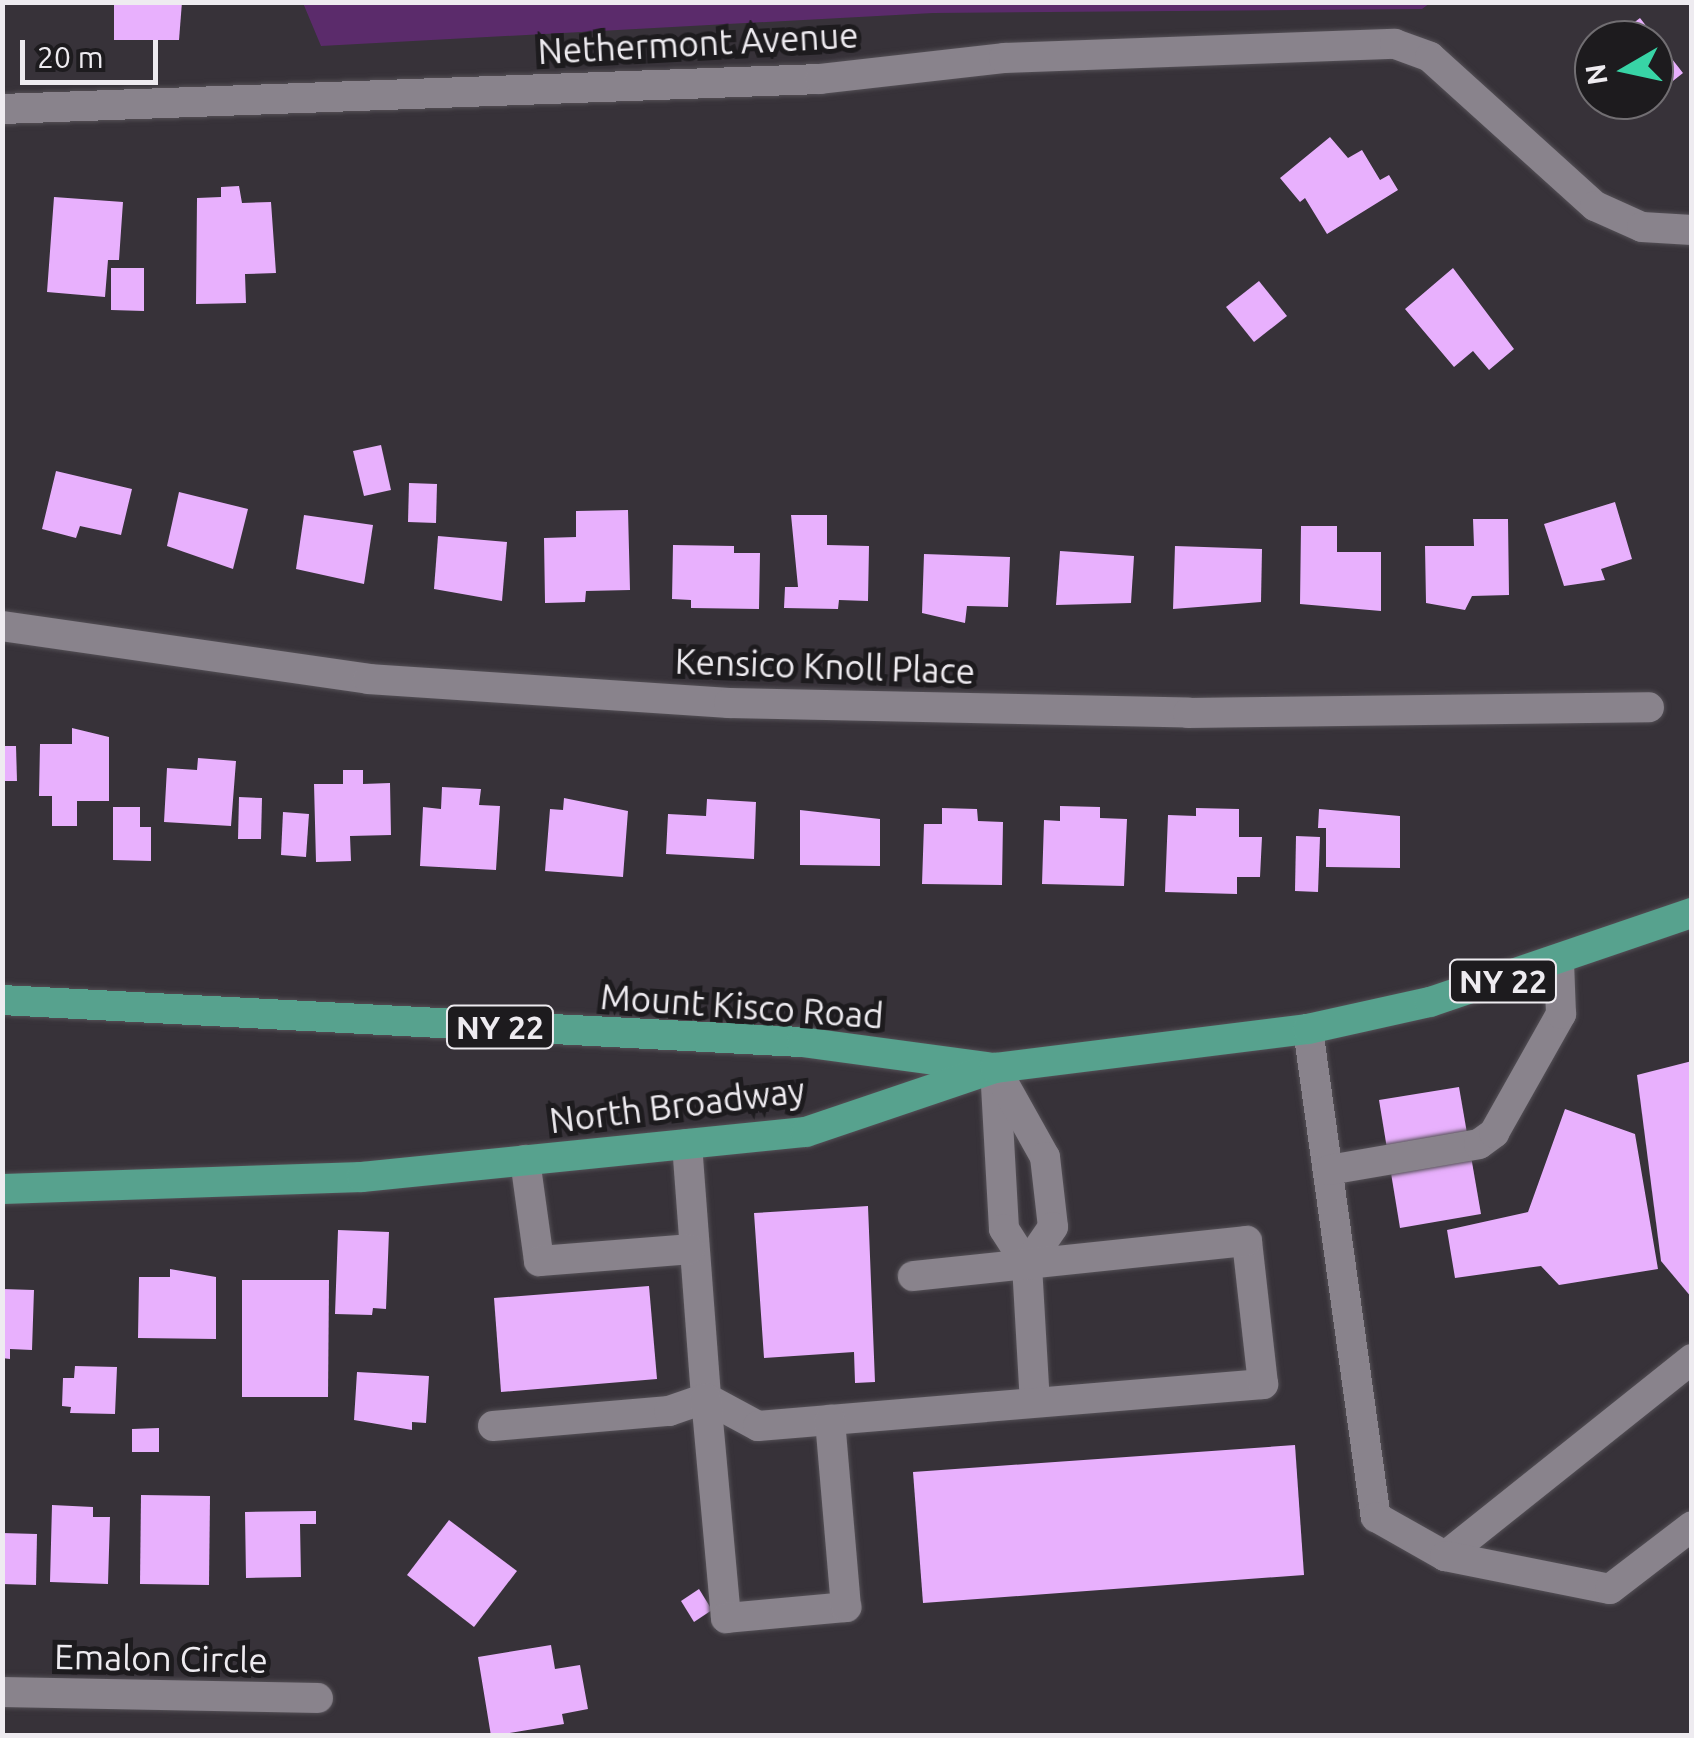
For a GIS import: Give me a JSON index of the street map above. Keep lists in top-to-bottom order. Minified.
{"streets":{"main road":["NY 22","Mount Kisco Road","North Broadway"],"street":["Nethermont Avenue","Kensico Knoll Place","Emalon Circle"]},"crossings":[["Mount Kisco Road","North Broadway"]],"scale_bar":"20 m","north":"left"}
